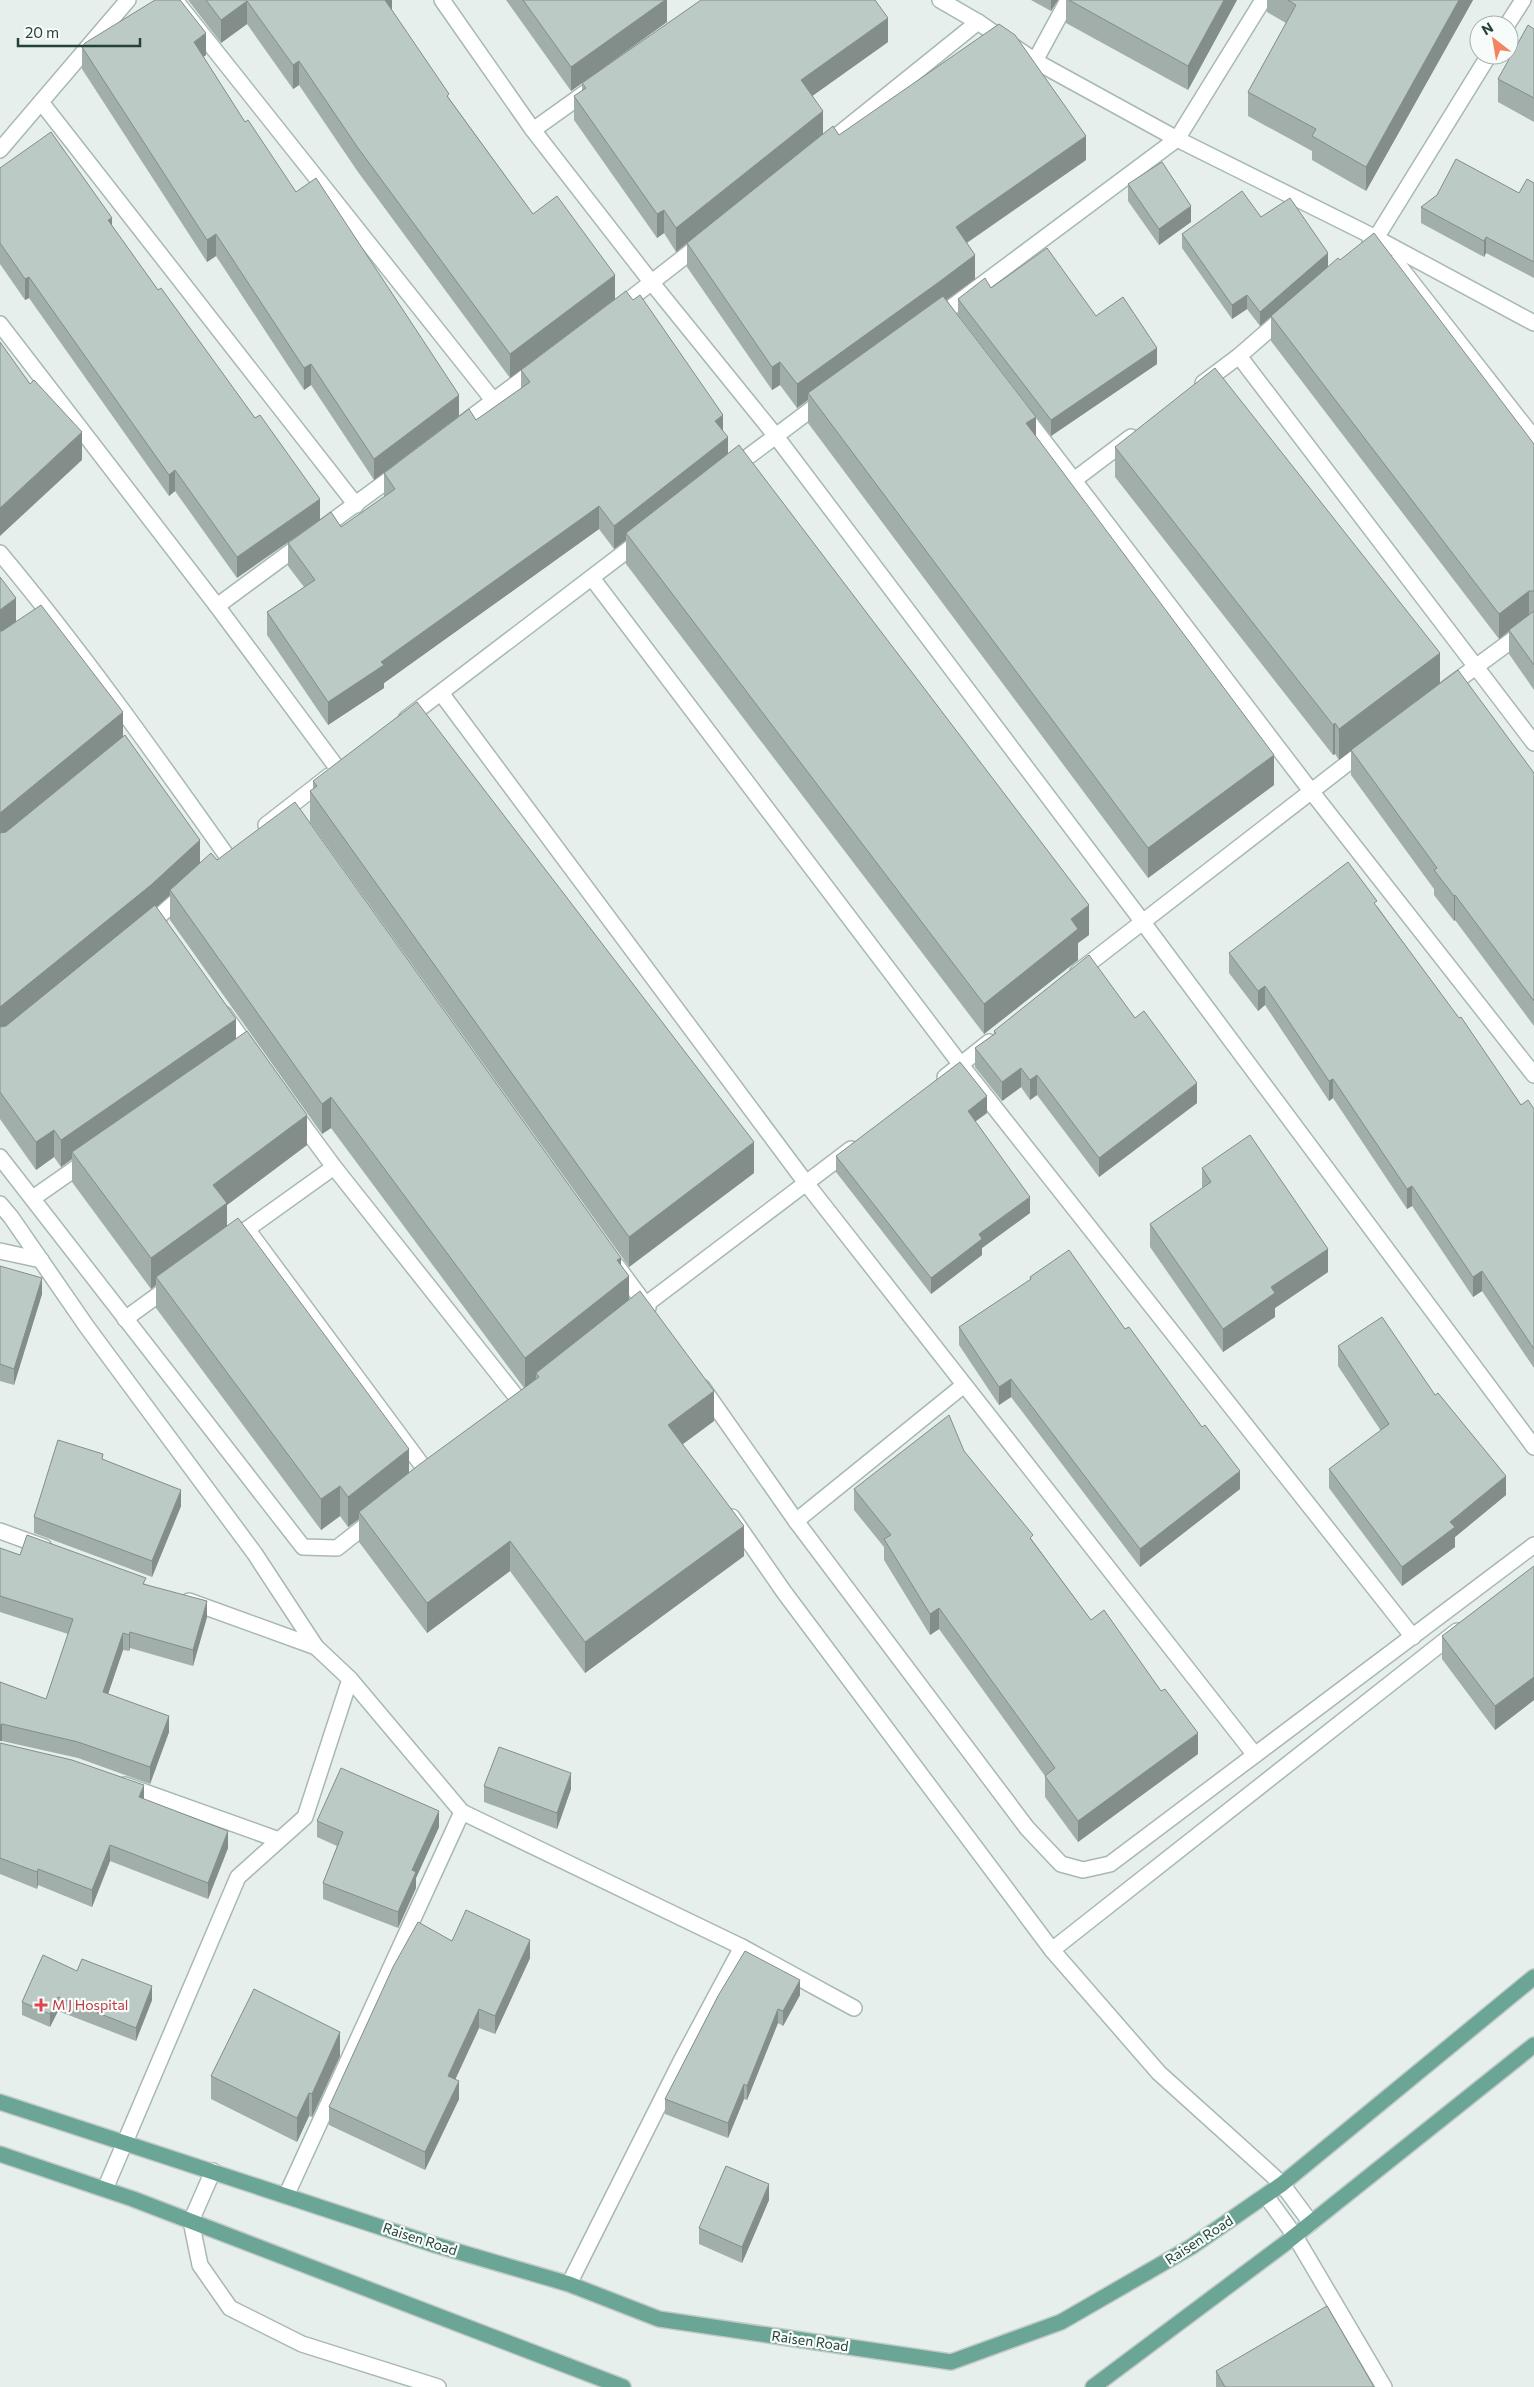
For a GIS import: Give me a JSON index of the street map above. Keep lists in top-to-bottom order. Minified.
{"streets":{"main road":["Raisen Road"]},"places":{"health":["M J Hospital"]},"scale_bar":"20 m","north":"top left"}
